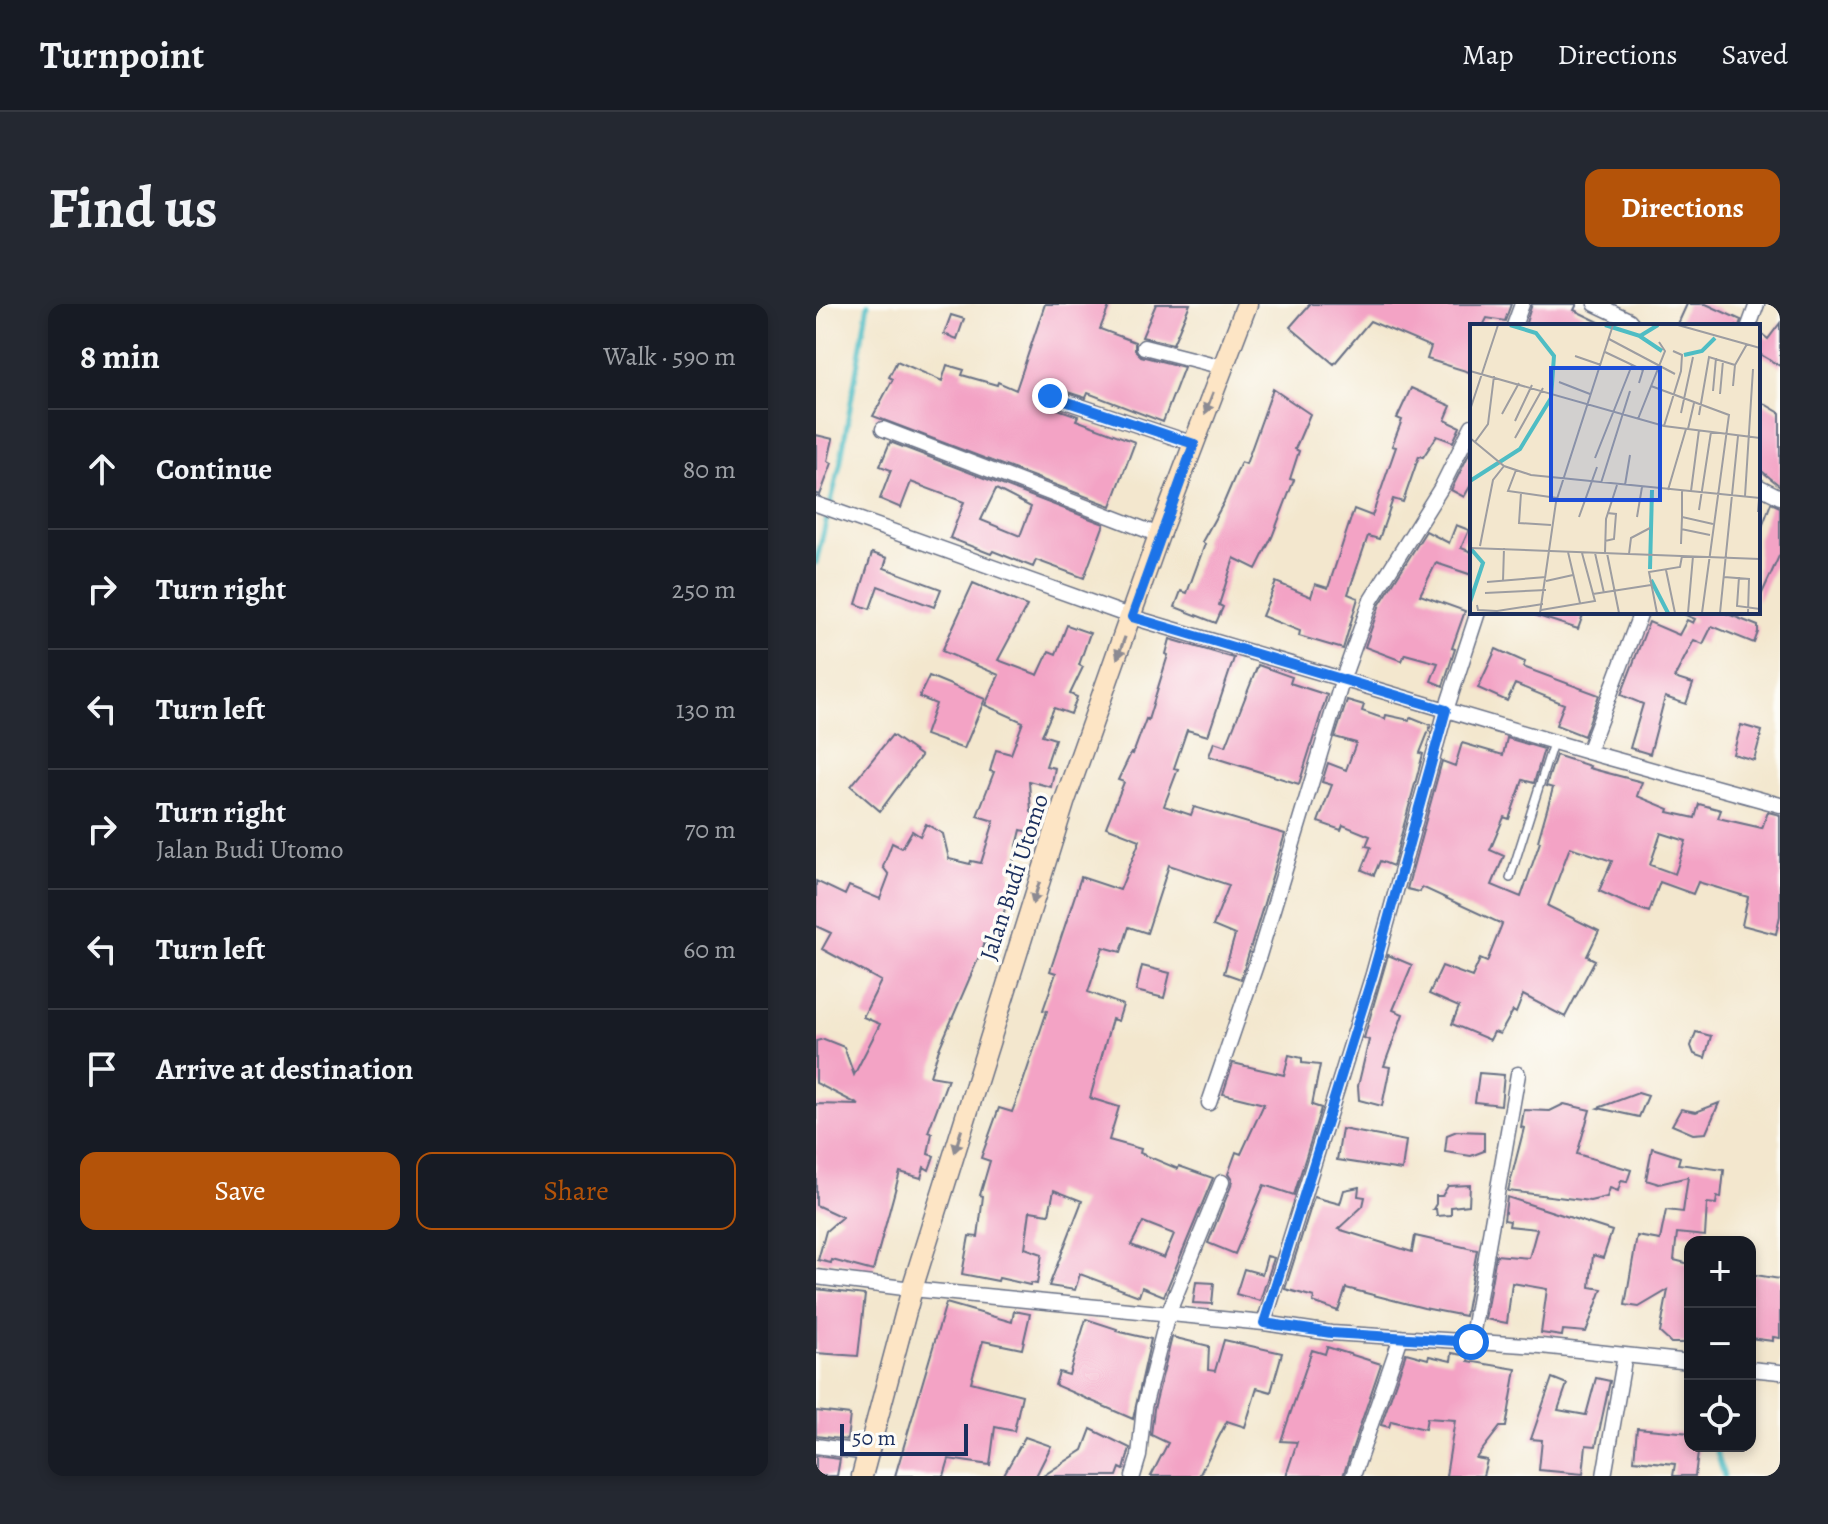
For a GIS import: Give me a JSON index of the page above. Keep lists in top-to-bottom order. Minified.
{"streets":{"street":["Jalan Budi Utomo"]},"one_way":["Jalan Budi Utomo"],"scale_bar":"50 m","page":{"header":"Turnpoint","nav":["Map","Directions","Saved"],"buttons":["Directions",["Save","Share"]],"title":"Find us","heading":["8 min","Walk · 590 m"],"list":[["Continue","80 m"],["Turn right","250 m"],["Turn left","130 m"],["Turn right","Jalan Budi Utomo","70 m"],["Turn left","60 m"],"Arrive at destination"],"map_buttons":["+","−"],"scale":"50 m"}}
